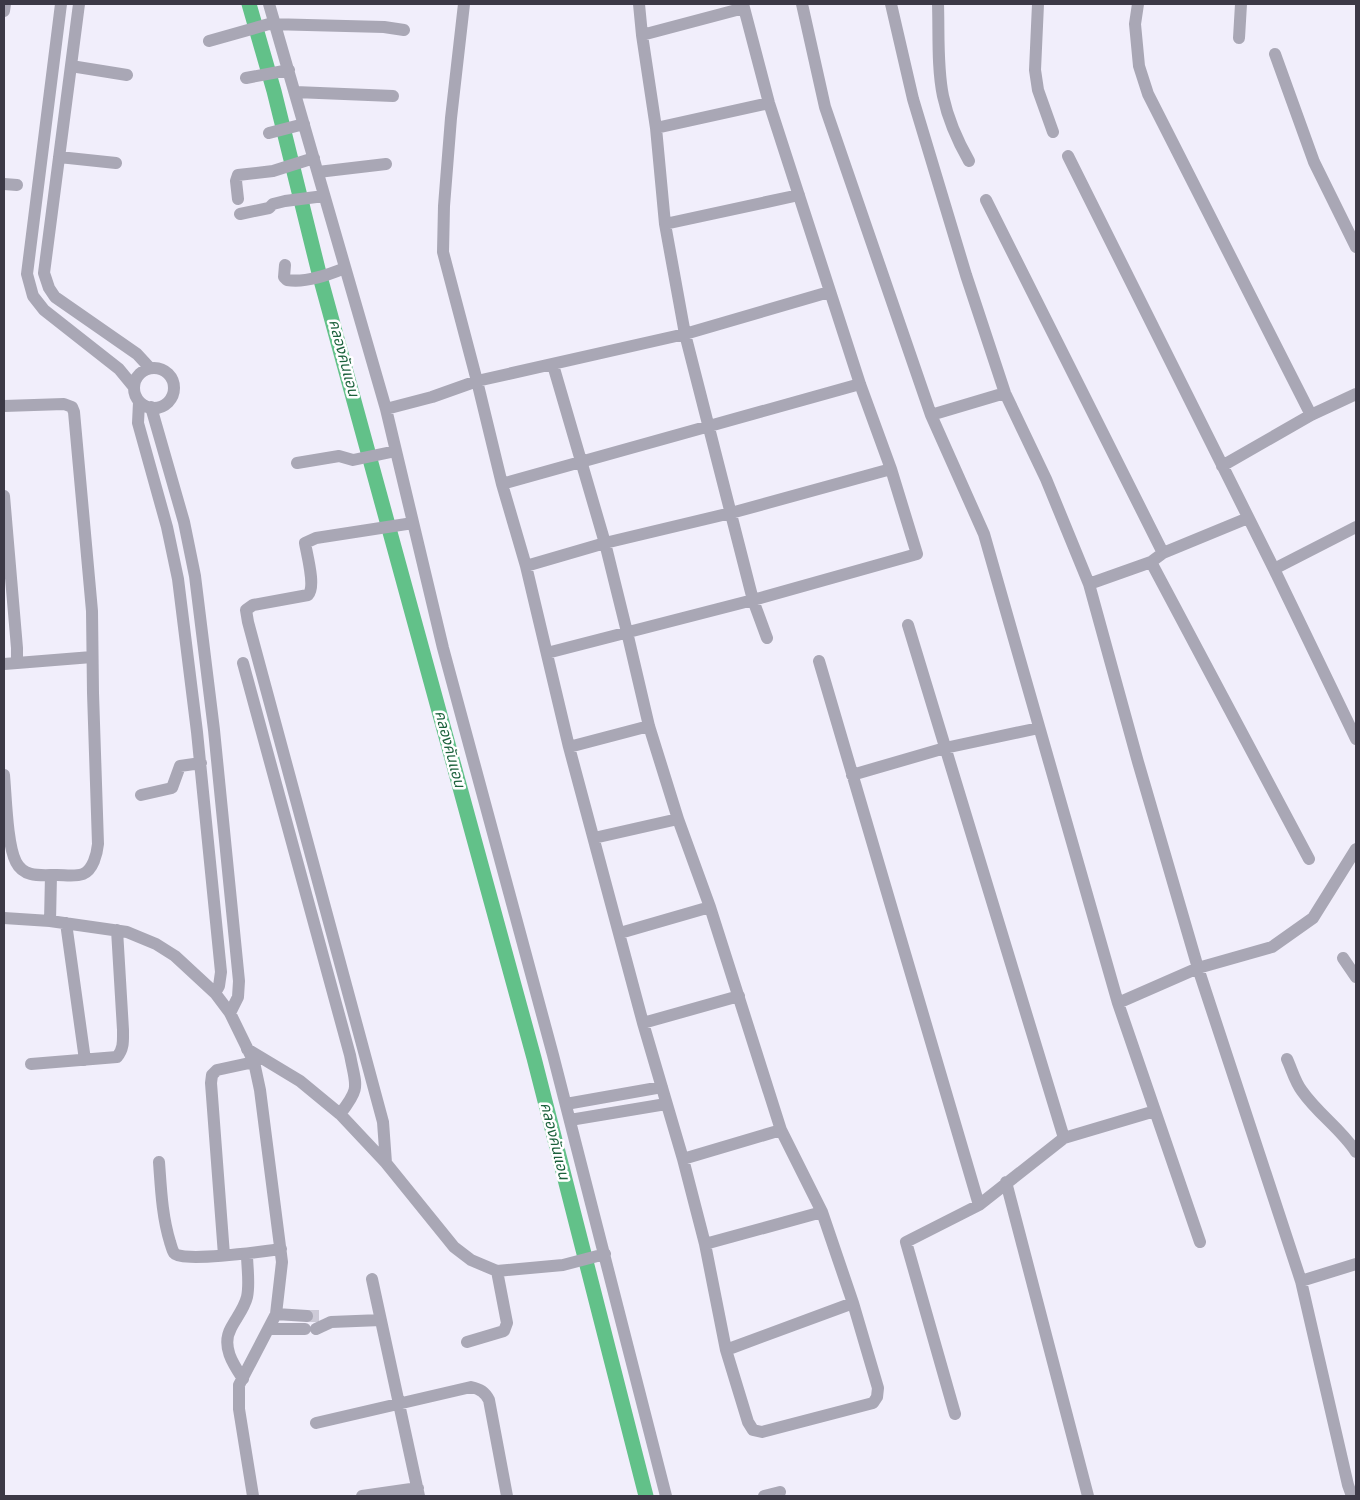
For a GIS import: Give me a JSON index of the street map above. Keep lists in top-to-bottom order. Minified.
{"water":["คลองคันแอน"]}
